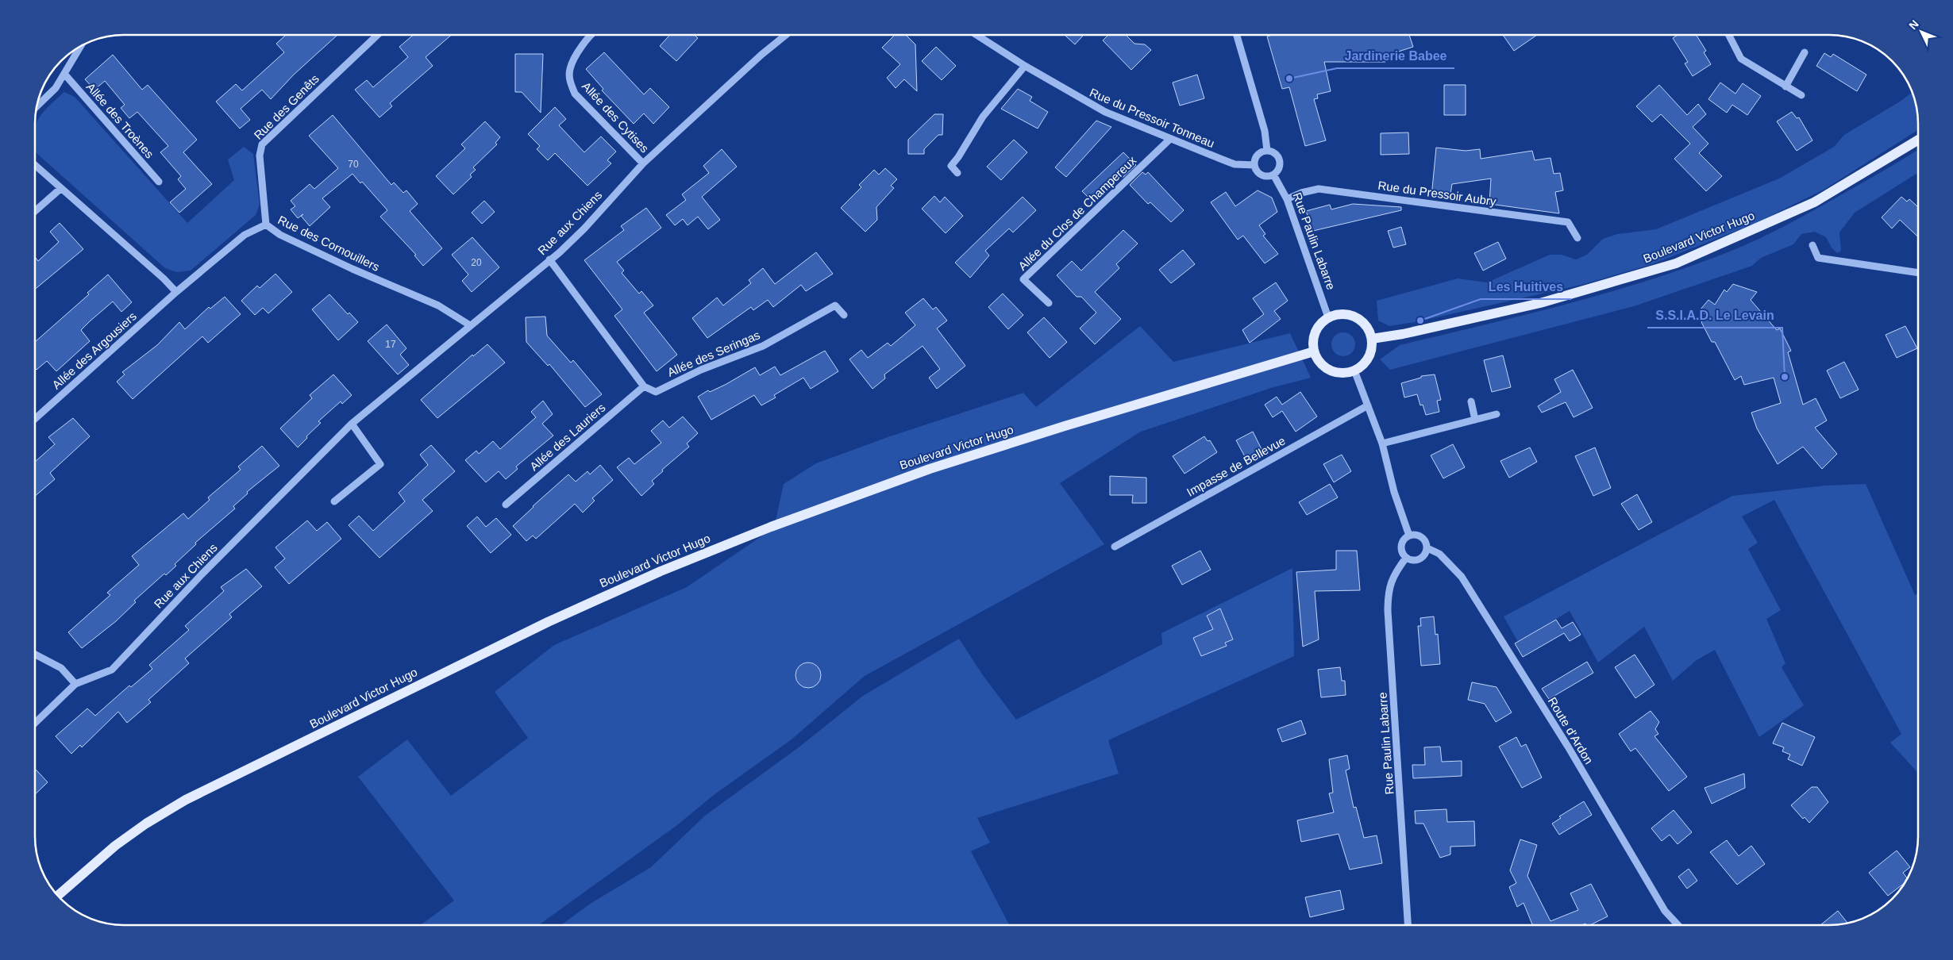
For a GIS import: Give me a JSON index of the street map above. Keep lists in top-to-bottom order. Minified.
{"streets":{"main road":["Boulevard Victor Hugo"],"street":["Rue des Genêts","Allée des Cytises","Rue du Pressoir Tonneau","Allée des Troènes","Rue du Pressoir Aubry","Allée du Clos de Champereux","Rue aux Chiens","Rue Paulin Labarre","Rue des Cornouillers","Allée des Argousiers","Allée des Seringas","Allée des Lauriers","Impasse de Bellevue","Route d'Ardon"]},"crossings":[["Rue des Genêts","Rue des Cornouillers"],["Allée des Cytises","Rue aux Chiens"],["Rue du Pressoir Tonneau","Allée du Clos de Champereux"],["Rue du Pressoir Tonneau","Rue Paulin Labarre"],["Rue du Pressoir Aubry","Rue Paulin Labarre"],["Rue aux Chiens","Rue des Cornouillers"],["Boulevard Victor Hugo","Rue Paulin Labarre"],["Rue Paulin Labarre","Route d'Ardon"],["Rue des Cornouillers","Allée des Argousiers"],["Allée des Seringas","Allée des Lauriers"]],"places":["Jardinerie Babee","Les Huitives","S.S.I.A.D. Le Levain"],"house_numbers":["70","20","17"],"north":"top left"}
